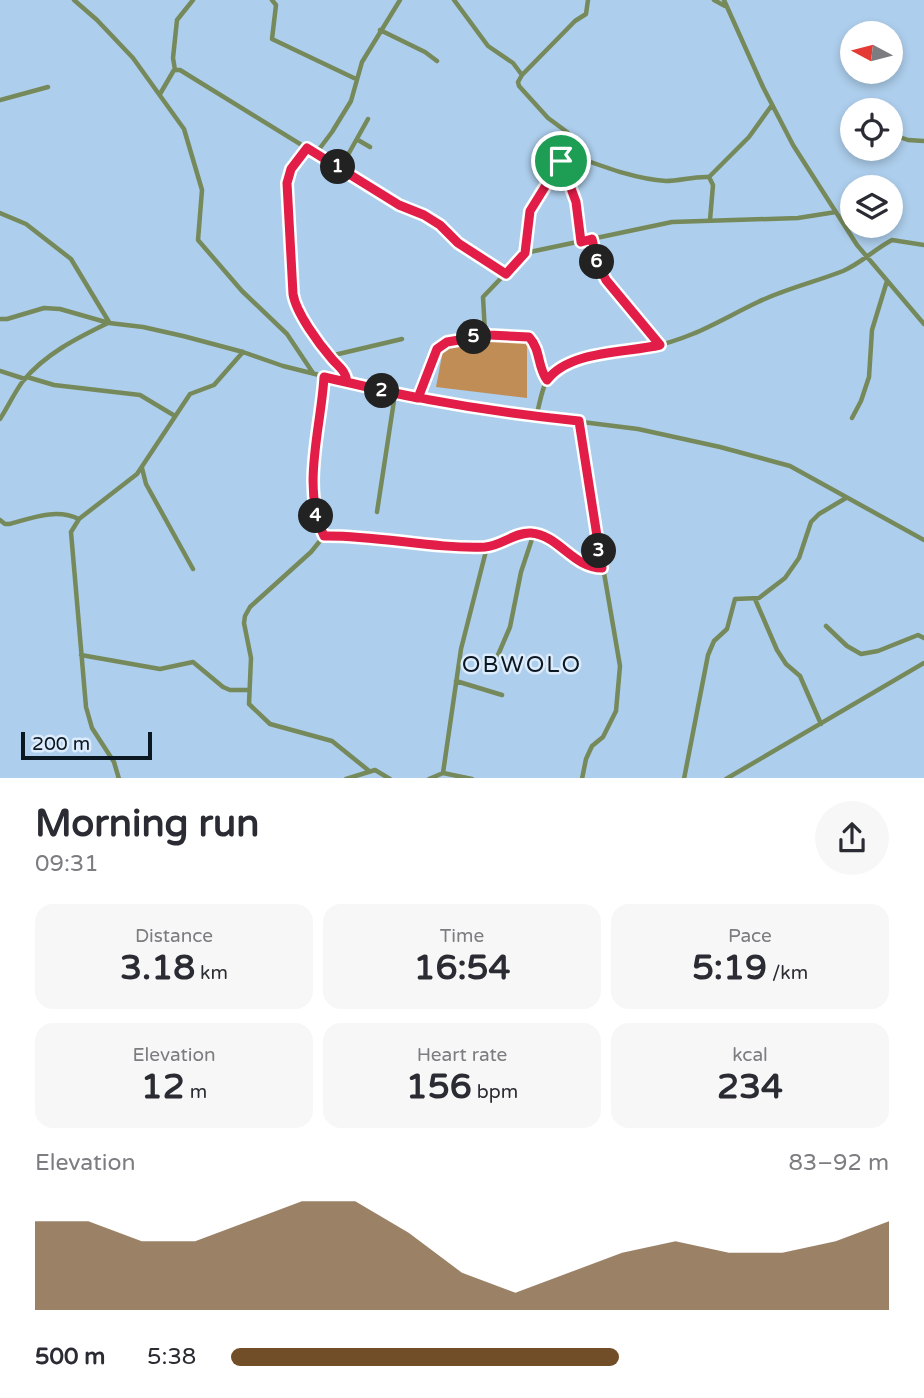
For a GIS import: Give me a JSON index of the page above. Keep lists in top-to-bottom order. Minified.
{"districts":["OBWOLO"],"scale_bar":"200 m","north":"left","page":{"pins":["1","6","5","2","4","3"],"scale":"200 m","heading":["Morning run","09:31"],"stats":[["Distance","3.18 km"],["Time","16:54"],["Pace","5:19 /km"],["Elevation","12 m"],["Heart rate","156 bpm"],["kcal","234"]],"chart":["Elevation","83–92 m"],"list":[{"name":"500 m","note":"5:38"}]}}
